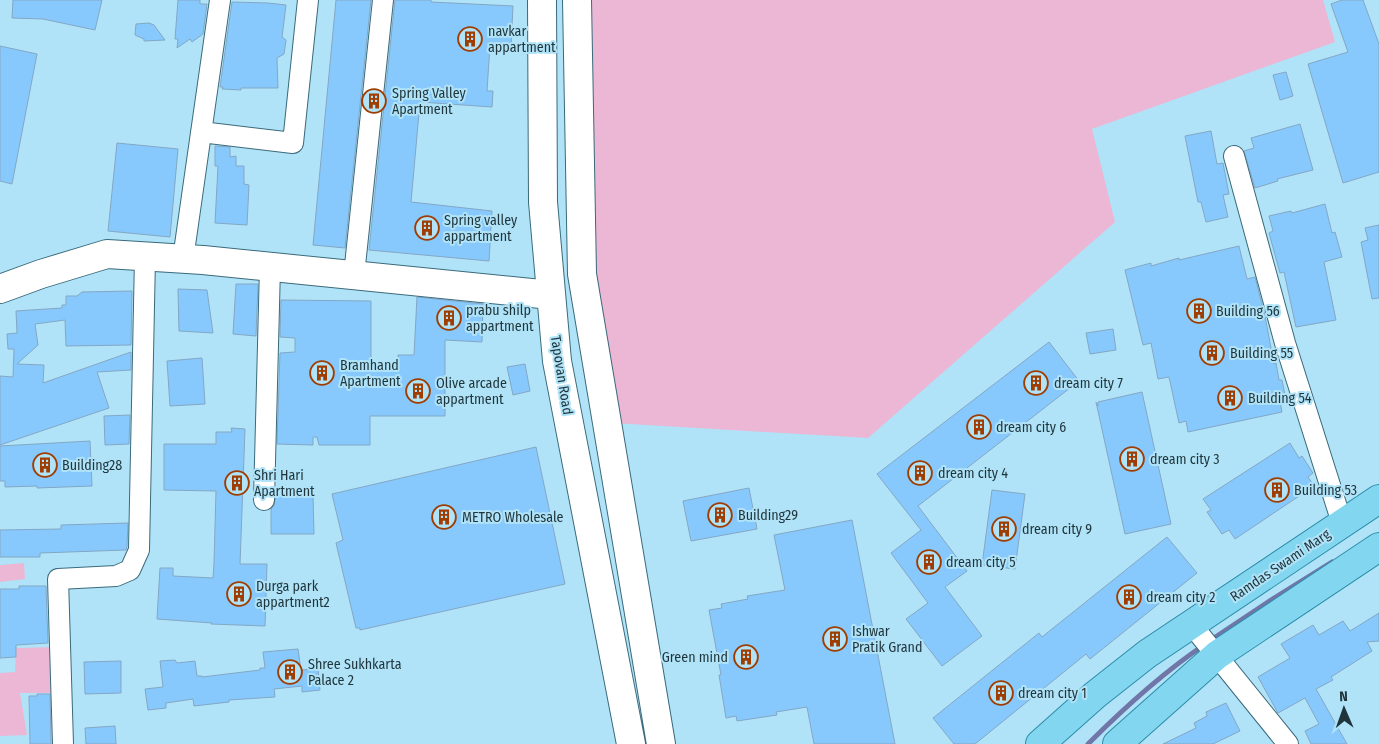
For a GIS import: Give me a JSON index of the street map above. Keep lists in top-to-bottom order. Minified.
{"streets":{"main road":["Tapovan Road","Ramdas Swami Marg"]},"places":{"building":["navkar appartment","Spring Valley Apartment","Spring valley appartment","Building 56","prabu shilp appartment","Building 55","Bramhand Apartment","dream city 7","Olive arcade appartment","Building 54","dream city 6","dream city 3","Building28","dream city 4","Shri Hari Apartment","Building 53","Building29","METRO Wholesale","dream city 9","dream city 5","Durga park appartment2","dream city 2","Ishwar Pratik Grand","Green mind","Shree Sukhkarta Palace 2","dream city 1"]},"north":"top"}
